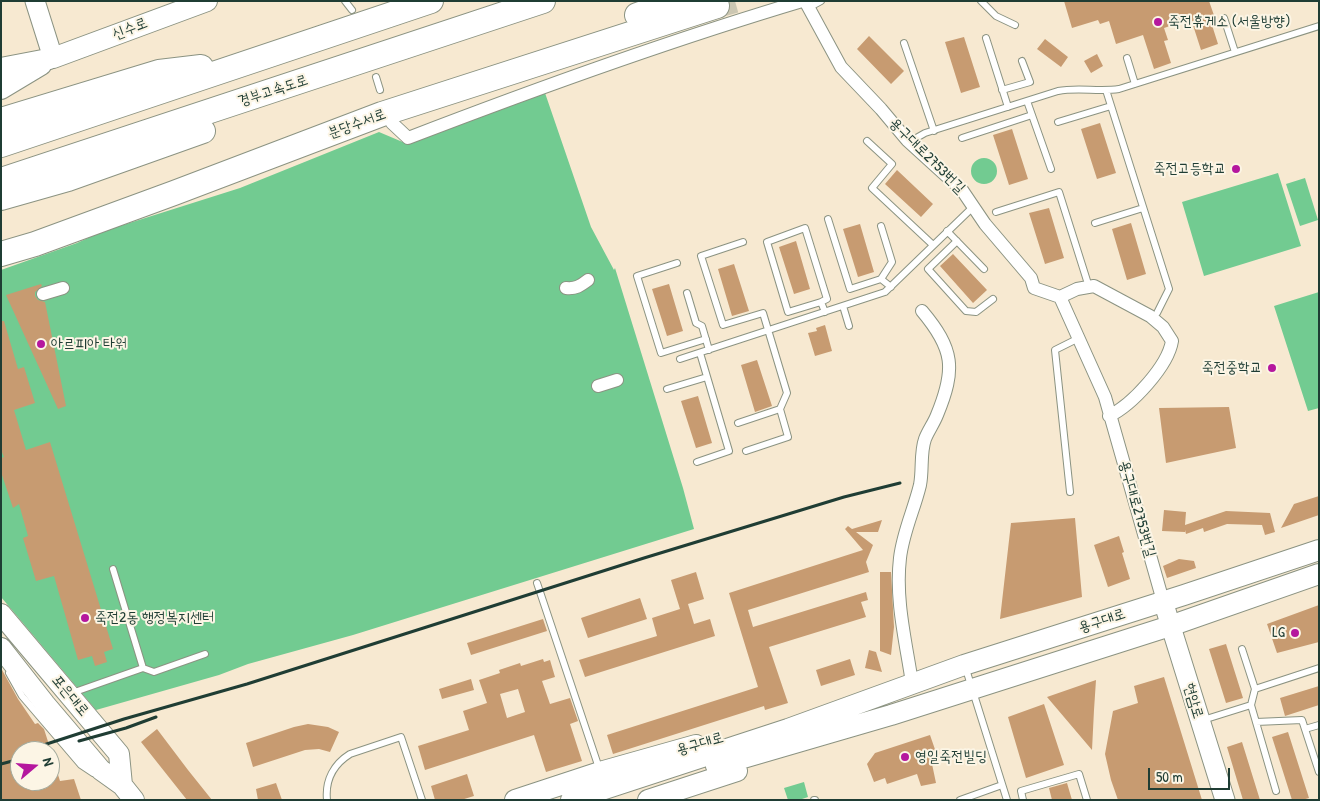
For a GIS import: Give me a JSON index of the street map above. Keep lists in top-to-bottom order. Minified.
{"streets":{"highway":["경부고속도로","분당수서로"],"main road":["신수로","용구대로","포은대로"],"street":["용구대로2753번길","현암로"]},"crossings":[["용구대로2753번길","용구대로"],["용구대로2753번길","현암로"],["용구대로","현암로"]],"places":["죽전휴게소 (서울방향)","죽전고등학교","아르피아 타워","죽전중학교","죽전2동 행정복지센터","LG","영일죽전빌딩"],"scale_bar":"50 m","north":"right"}
